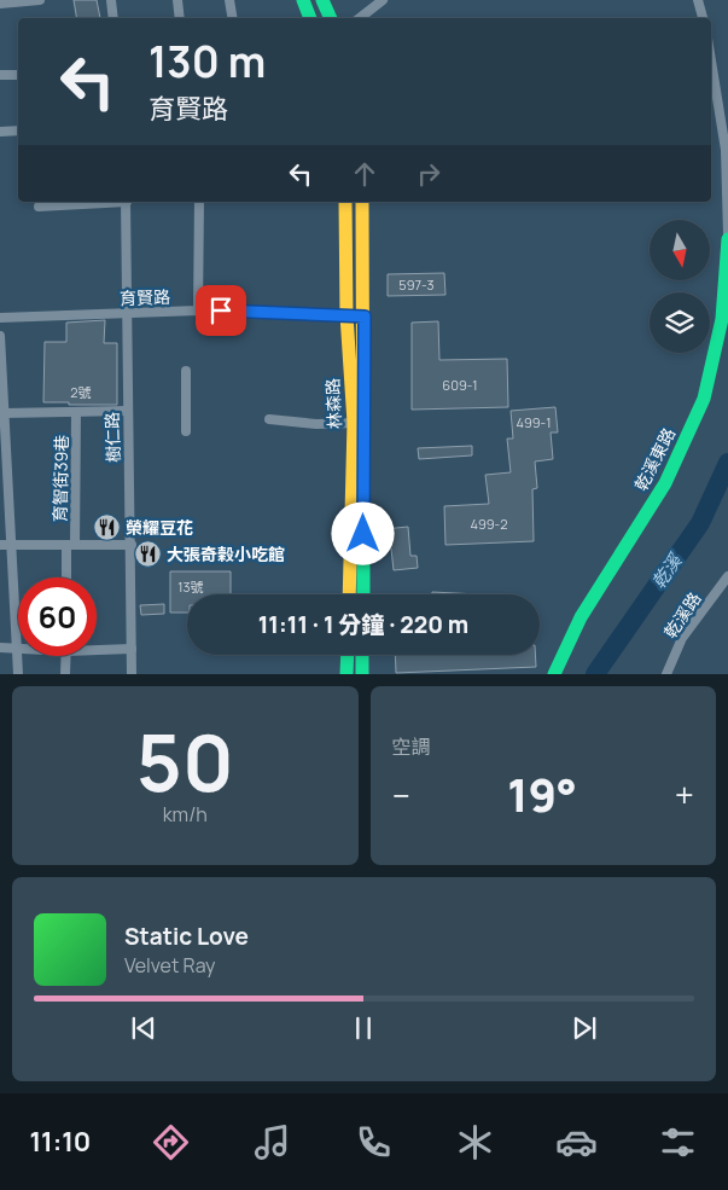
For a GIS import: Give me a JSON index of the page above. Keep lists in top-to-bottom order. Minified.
{"streets":{"main road":["林森路","乾溪東路"],"street":["育賢路","樹仁路","育智街39巷","乾溪路"]},"crossings":[["育賢路","林森路"],["育賢路","樹仁路"]],"water":["乾溪"],"places":{"restaurant":["榮耀豆花","大張奇榖小吃館"]},"house_numbers":["597-3","609-1","2號","499-1","499-2","13號"],"north":"bottom","page":{"turn":["130 m","育賢路"],"limit":"60","trip":"11:11 · 1 分鐘 · 220 m","tile":[["50","km/h"],"空調"],"heat":["−","19°","+"],"song":["Static Love","Velvet Ray"],"tabs":"11:10"}}
